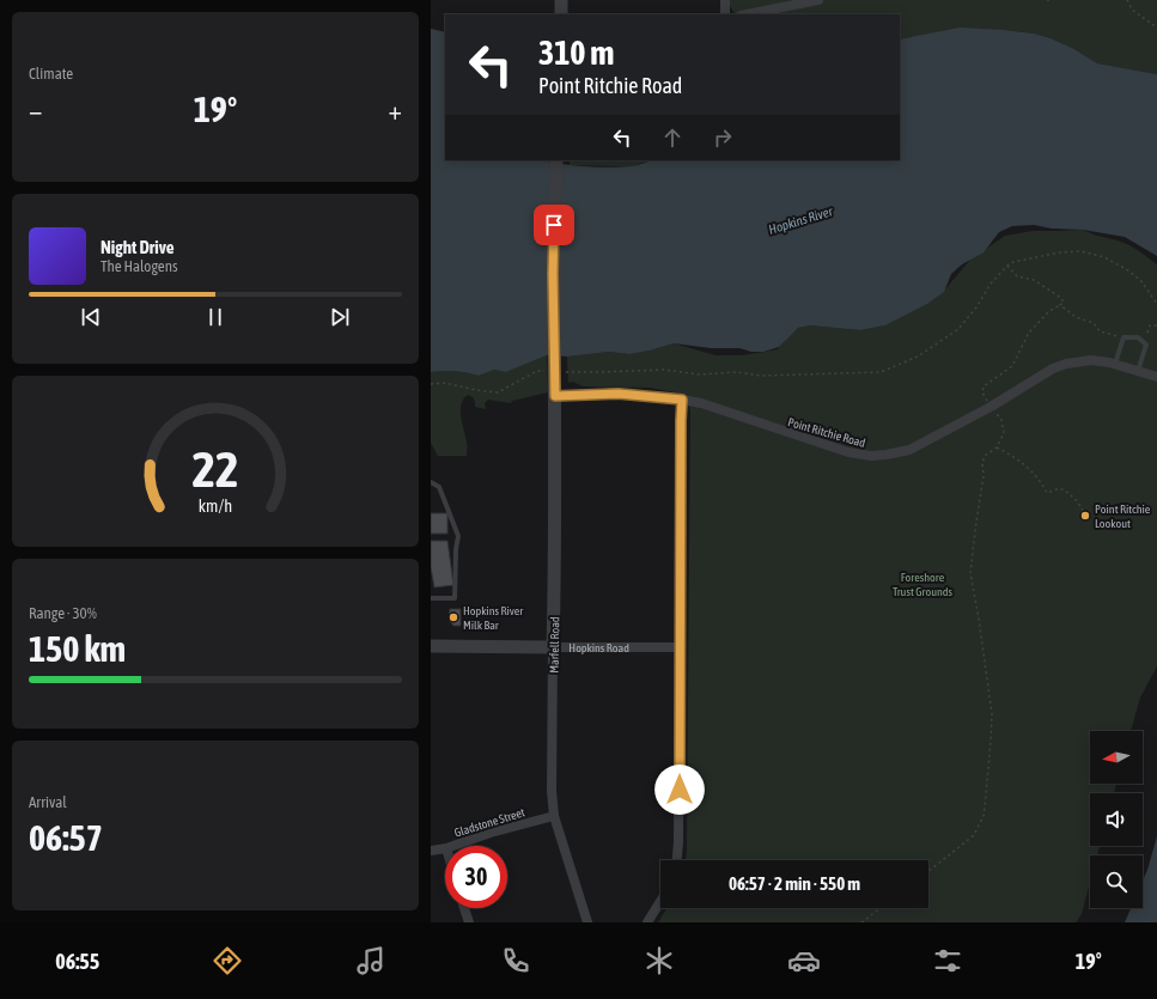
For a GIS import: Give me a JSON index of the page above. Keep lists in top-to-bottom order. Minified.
{"streets":{"street":["Point Ritchie Road","Marfell Road","Hopkins Road","Gladstone Street"]},"crossings":[["Point Ritchie Road","Marfell Road"],["Marfell Road","Hopkins Road"],["Marfell Road","Gladstone Street"]],"water":["Hopkins River"],"parks":["Foreshore Trust Grounds"],"places":["Point Ritchie Lookout","Hopkins River Milk Bar"],"north":"left","page":{"tile":["Climate",["Range · 30%","150 km"],["Arrival","06:57"]],"turn":["310 m","Point Ritchie Road"],"heat":["−","19°","+"],"song":["Night Drive","The Halogens"],"limit":"30","trip":"06:57 · 2 min · 550 m","tabs":["06:55","19°"],"gauge":["22","km/h"]}}
